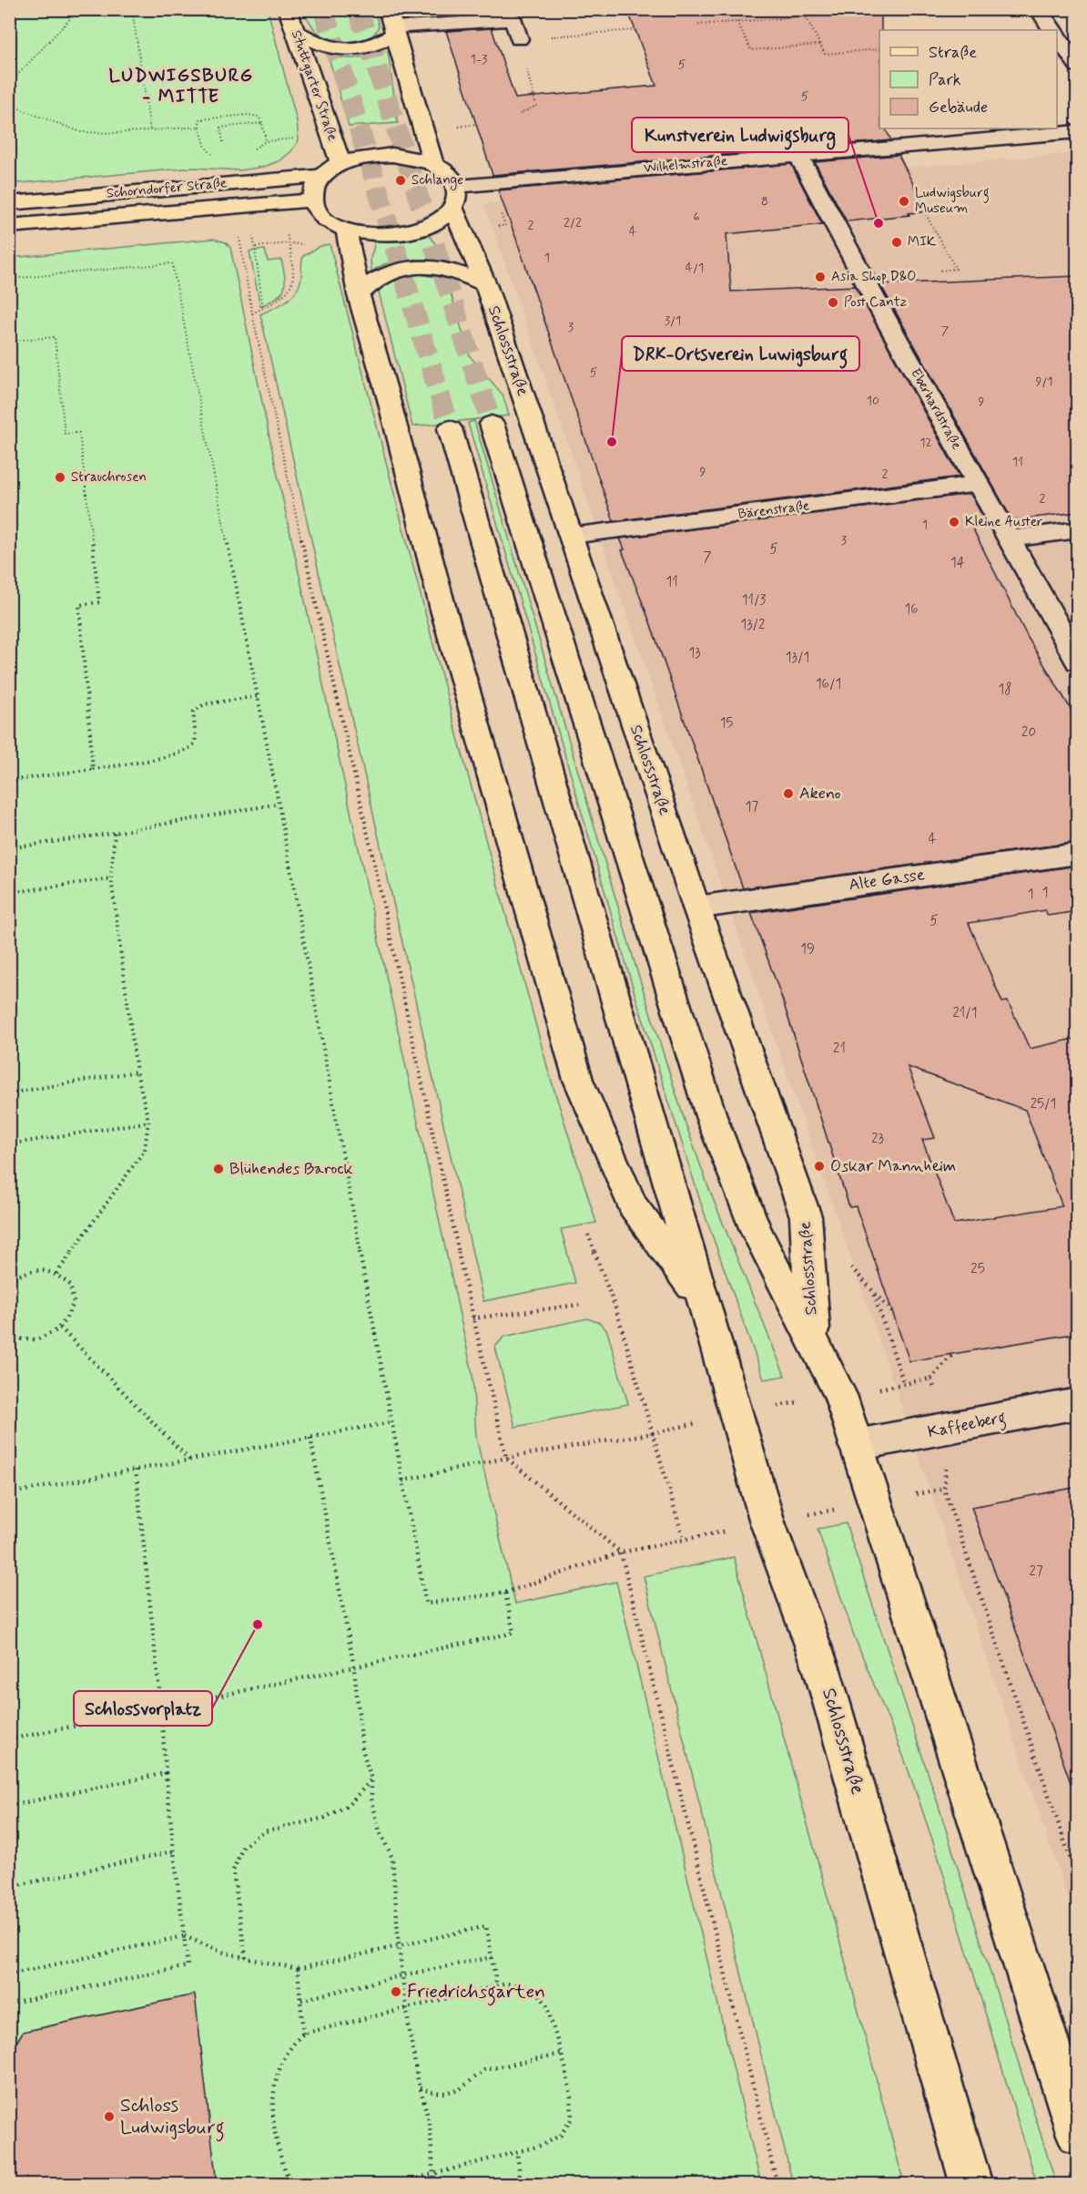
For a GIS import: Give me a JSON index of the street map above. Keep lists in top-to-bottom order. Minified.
{"streets":{"main road":["Stuttgarter Straße","Schorndorfer Straße","Schlossstraße"],"street":["Wilhelmstraße","Eberhardstraße","Bärenstraße","Alte Gasse","Kaffeeberg"]},"crossings":[["Stuttgarter Straße","Wilhelmstraße"],["Stuttgarter Straße","Schorndorfer Straße"],["Stuttgarter Straße","Schlossstraße"],["Wilhelmstraße","Schorndorfer Straße"],["Wilhelmstraße","Schlossstraße"],["Wilhelmstraße","Eberhardstraße"],["Schorndorfer Straße","Schlossstraße"],["Schlossstraße","Bärenstraße"],["Schlossstraße","Alte Gasse"],["Schlossstraße","Kaffeeberg"],["Eberhardstraße","Bärenstraße"]],"districts":["LUDWIGSBURG - MITTE"],"places":["Schlange","Ludwigsburg Museum","Kunstverein Ludwigsburg","MIK","Asia Shop D&O","Post Cantz","DRK-Ortsverein Luwigsburg","Strauchrosen","Kleine Auster","Akeno","Oskar Mannheim","Blühendes Barock","Schlossvorplatz","Friedrichsgarten","Schloss Ludwigsburg"],"house_numbers":["1-3","5","5","8","6","2/2","2","4","1","4/1","3/1","3","7","5","9/1","10","9","12","11","9","2","2","1","3","5","7","14","11","11/3","16","13/2","13","13/1","16/1","18","15","20","17","4","1","1","5","19","21/1","21","25/1","23","25","27"],"legend":["Straße","Park","Gebäude"]}
